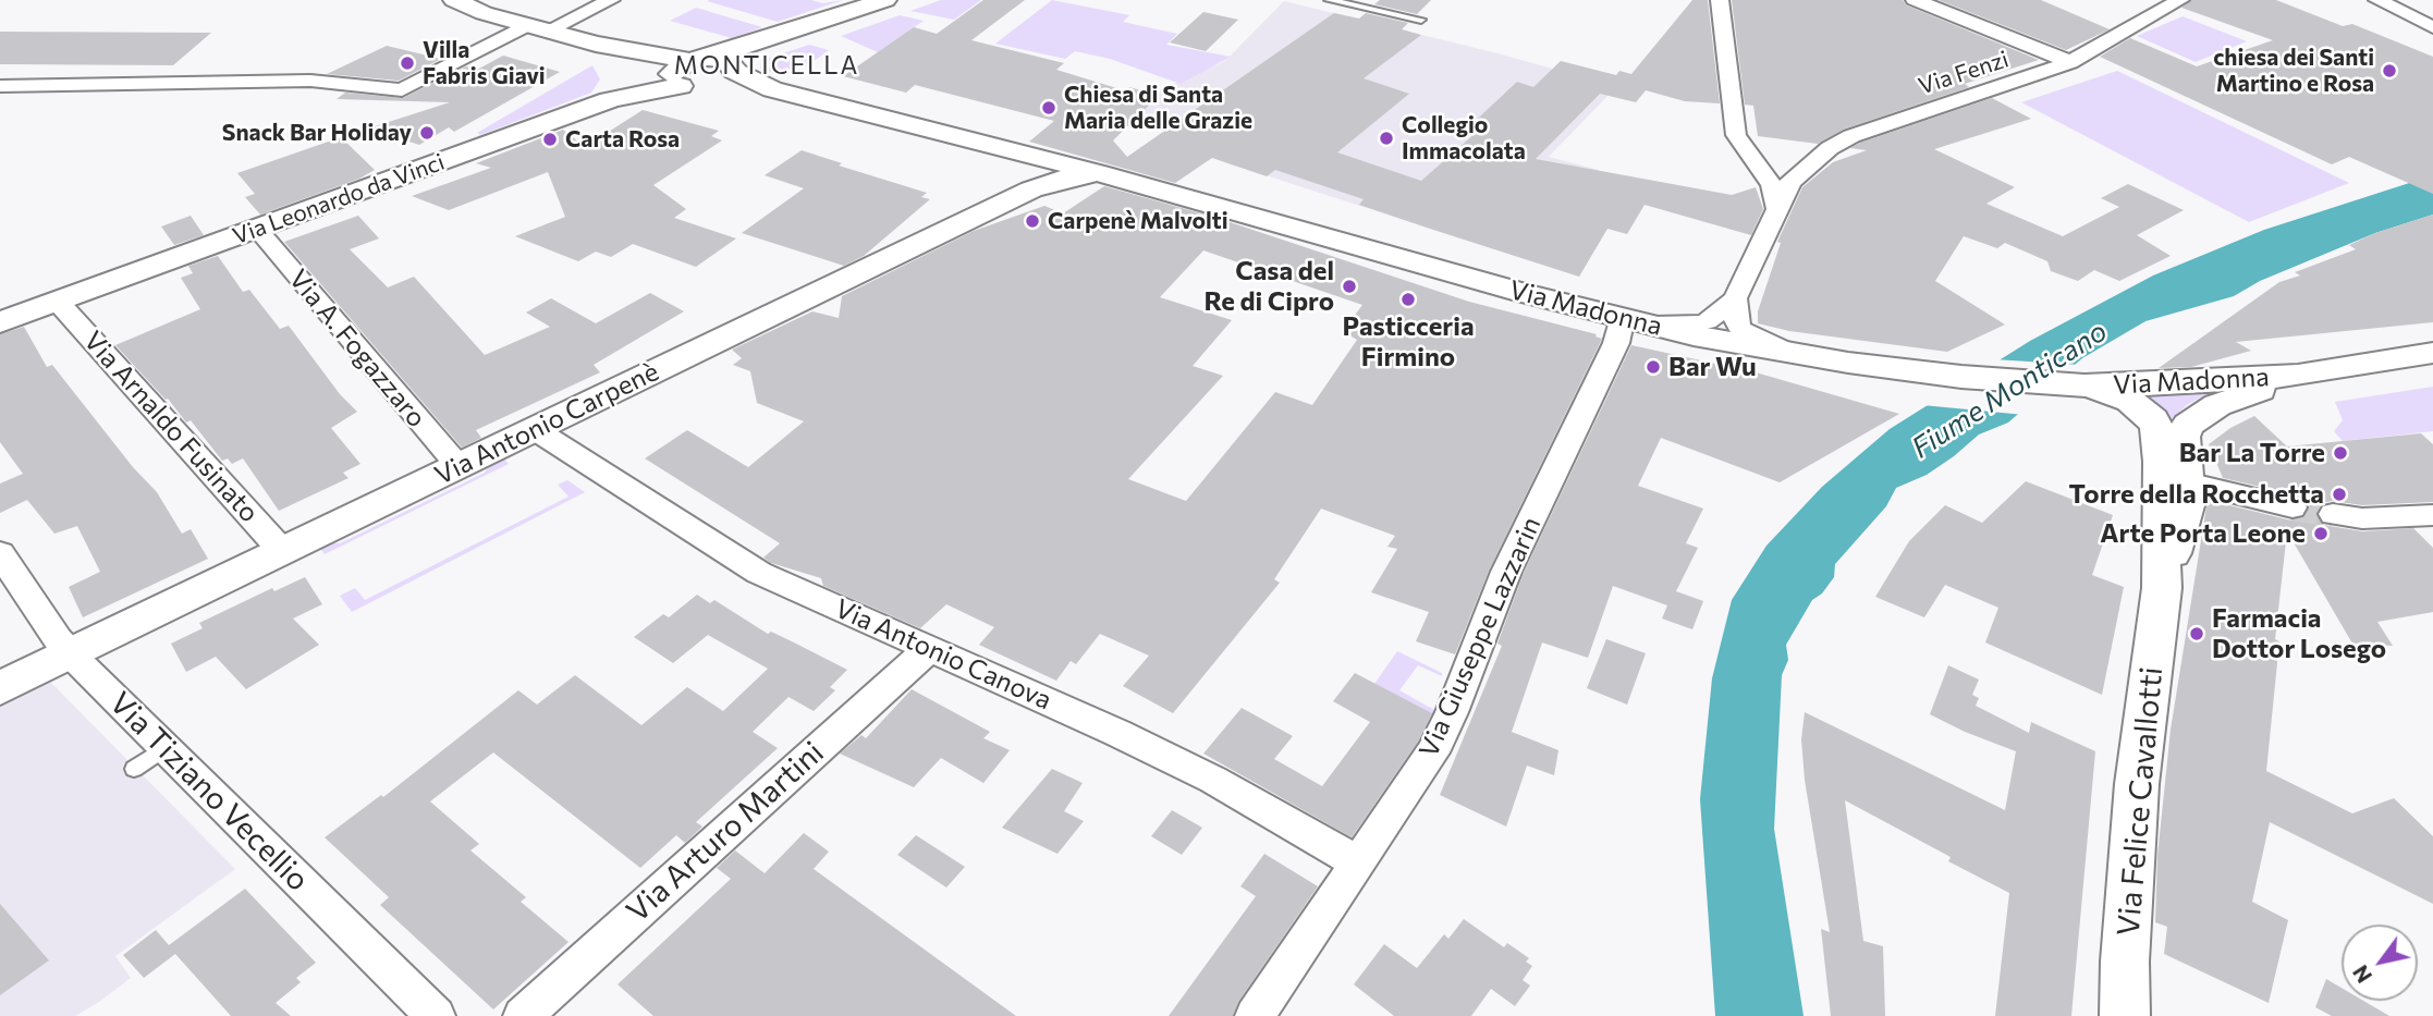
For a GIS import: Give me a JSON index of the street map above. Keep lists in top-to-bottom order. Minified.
{"streets":{"street":["Via Fenzi","Via Leonardo da Vinci","Via Madonna","Via A. Fogazzaro","Via Antonio Carpenè","Via Arnaldo Fusinato","Via Giuseppe Lazzarin","Via Antonio Canova","Via Tiziano Vecellio","Via Felice Cavallotti","Via Arturo Martini"]},"crossings":[["Via Leonardo da Vinci","Via Madonna"],["Via Leonardo da Vinci","Via A. Fogazzaro"],["Via Leonardo da Vinci","Via Arnaldo Fusinato"],["Via Madonna","Via Antonio Carpenè"],["Via Madonna","Via Giuseppe Lazzarin"],["Via Madonna","Via Felice Cavallotti"],["Via A. Fogazzaro","Via Antonio Carpenè"],["Via Antonio Carpenè","Via Arnaldo Fusinato"],["Via Antonio Carpenè","Via Antonio Canova"],["Via Antonio Carpenè","Via Tiziano Vecellio"],["Via Giuseppe Lazzarin","Via Antonio Canova"],["Via Antonio Canova","Via Arturo Martini"]],"districts":["MONTICELLA"],"water":["Fiume Monticano"],"places":["Villa Fabris Giavi","chiesa dei Santi Martino e Rosa","Chiesa di Santa Maria delle Grazie","Snack Bar Holiday","Collegio Immacolata","Carta Rosa","Carpenè Malvolti","Casa del Re di Cipro","Pasticceria Firmino","Bar Wu","Bar La Torre","Torre della Rocchetta","Arte Porta Leone","Farmacia Dottor Losego"],"north":"bottom left"}
